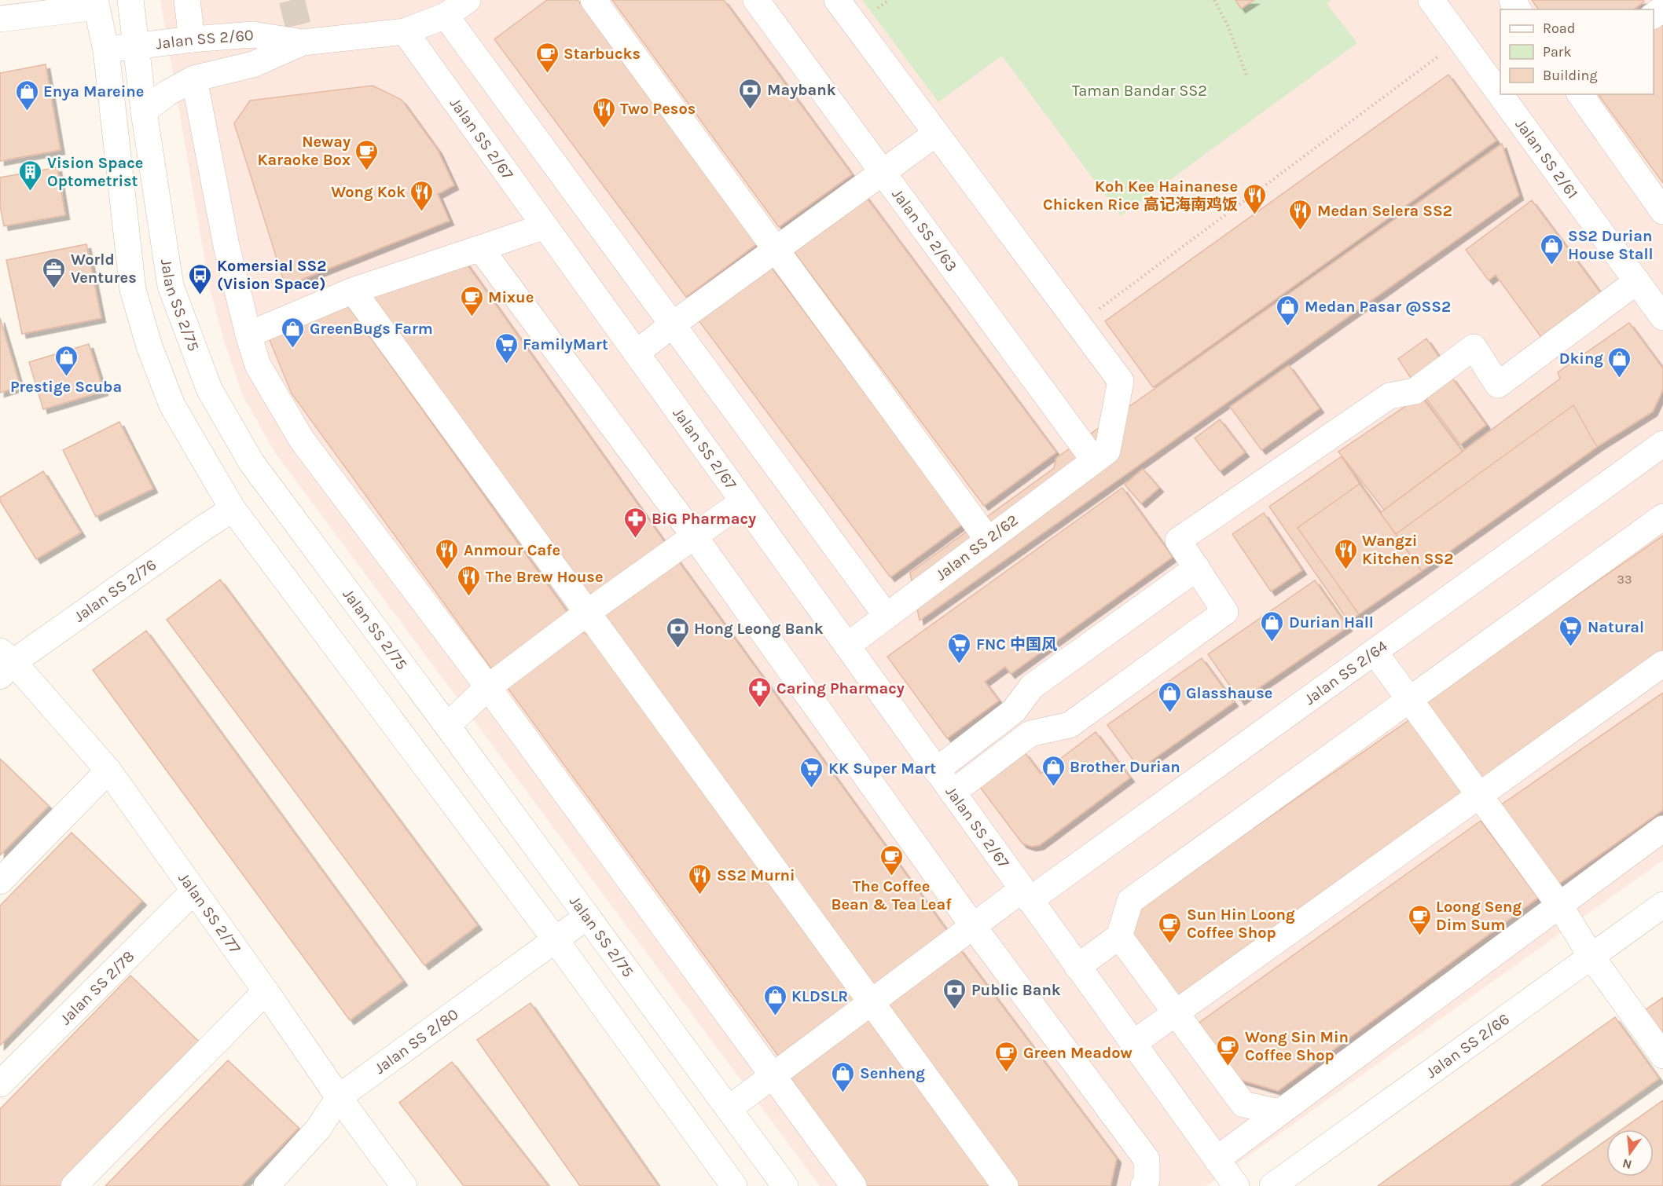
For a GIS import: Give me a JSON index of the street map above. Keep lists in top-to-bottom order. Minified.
{"streets":{"street":["Jalan SS 2/60","Jalan SS 2/67","Jalan SS 2/61","Jalan SS 2/63","Jalan SS 2/75","Jalan SS 2/62","Jalan SS 2/76","Jalan SS 2/64","Jalan SS 2/77","Jalan SS 2/78","Jalan SS 2/80","Jalan SS 2/66"]},"crossings":[["Jalan SS 2/60","Jalan SS 2/67"],["Jalan SS 2/60","Jalan SS 2/75"],["Jalan SS 2/67","Jalan SS 2/62"],["Jalan SS 2/67","Jalan SS 2/64"],["Jalan SS 2/63","Jalan SS 2/62"],["Jalan SS 2/75","Jalan SS 2/64"],["Jalan SS 2/75","Jalan SS 2/80"],["Jalan SS 2/76","Jalan SS 2/77"],["Jalan SS 2/77","Jalan SS 2/78"],["Jalan SS 2/77","Jalan SS 2/80"]],"parks":["Taman Bandar SS2"],"places":{"cafe":["Starbucks","Neway Karaoke Box","Mixue","The Coffee Bean & Tea Leaf","Loong Seng Dim Sum","Sun Hin Loong Coffee Shop","Wong Sin Min Coffee Shop","Green Meadow"],"bank":["Maybank","Hong Leong Bank","Public Bank"],"shop":["Enya Mareine","SS2 Durian House Stall","Medan Pasar @SS2","GreenBugs Farm","Prestige Scuba","Dking","Durian Hall","Glasshause","Brother Durian","KLDSLR","Senheng"],"restaurant":["Two Pesos","Wong Kok","Koh Kee Hainanese Chicken Rice 高记海南鸡饭","Medan Selera SS2","Anmour Cafe","Wangzi Kitchen SS2","The Brew House","SS2 Murni"],"building":["Vision Space Optometrist"],"office":["World Ventures"],"bus stop":["Komersial SS2 (Vision Space)"],"supermarket":["FamilyMart","Natural","FNC 中国风","KK Super Mart"],"pharmacy":["BiG Pharmacy","Caring Pharmacy"]},"house_numbers":["33"],"legend":["Road","Park","Building"],"north":"bottom"}
